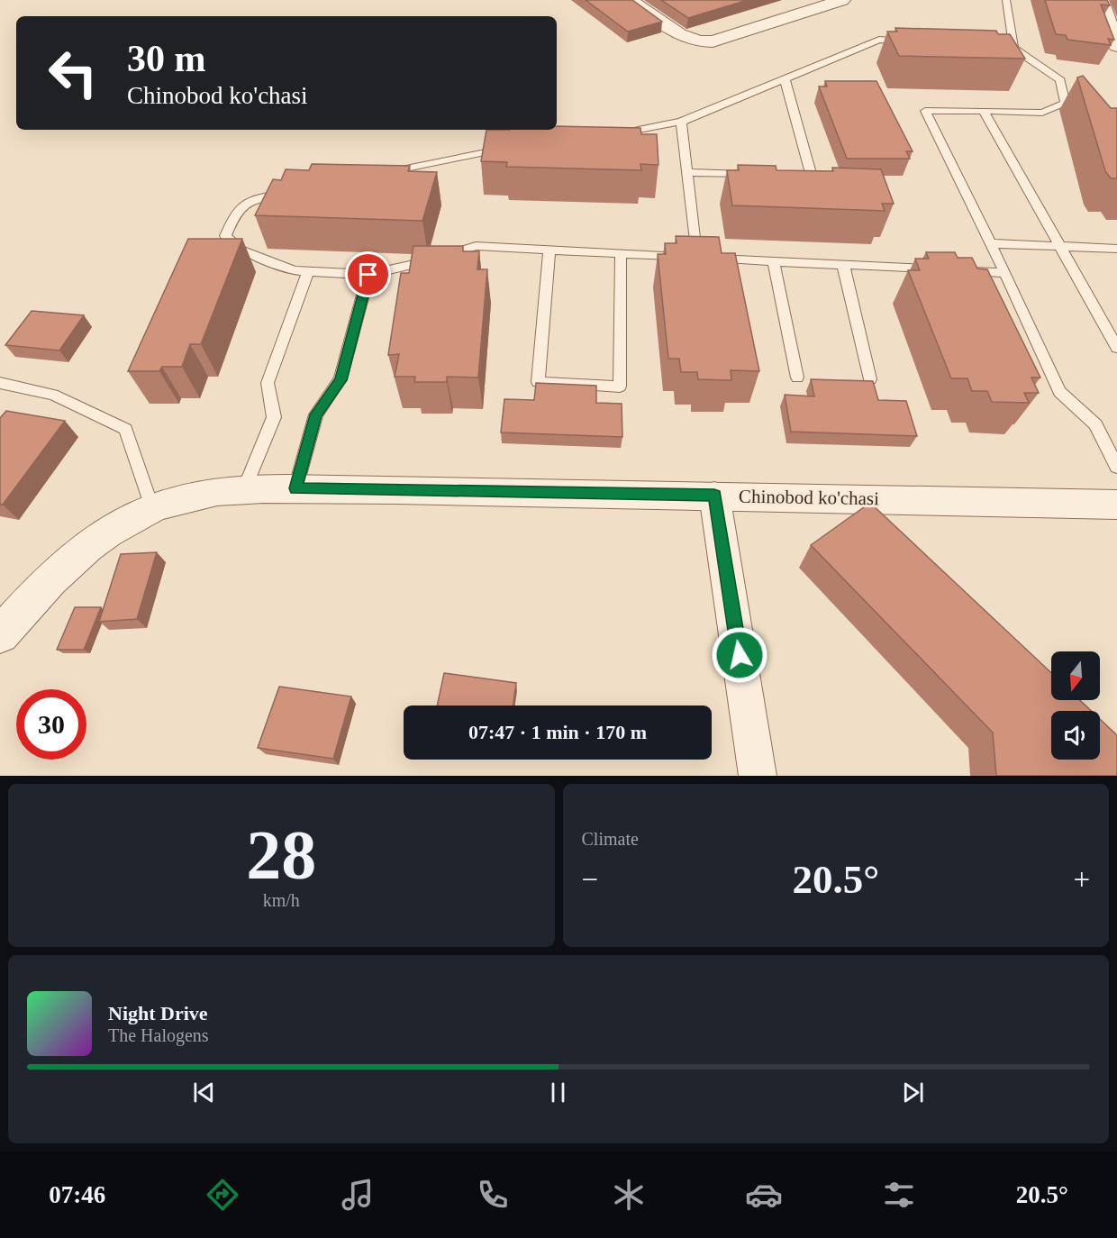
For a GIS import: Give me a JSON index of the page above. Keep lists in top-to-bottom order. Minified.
{"streets":{"street":["Chinobod ko'chasi"]},"north":"bottom","page":{"turn":["30 m","Chinobod ko'chasi"],"limit":"30","trip":"07:47 · 1 min · 170 m","tile":[["28","km/h"],"Climate"],"heat":["−","20.5°","+"],"song":["Night Drive","The Halogens"],"tabs":["07:46","20.5°"]}}
